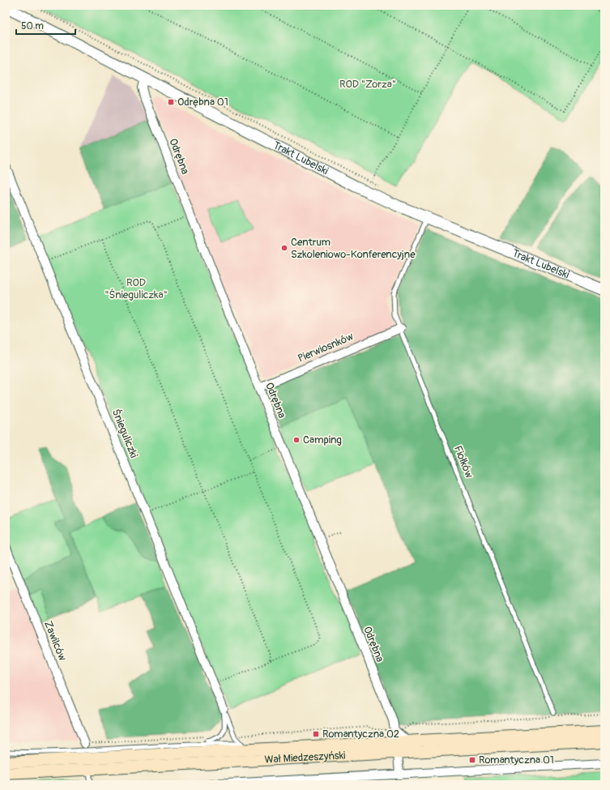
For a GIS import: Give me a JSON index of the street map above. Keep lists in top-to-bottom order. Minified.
{"streets":{"main road":["Wał Miedzeszyński"],"street":["Odrębna","Trakt Lubelski","Pierwiosnków","Śnieguliczki","Zawilców"],"lane":["Fiołków"]},"crossings":[["Odrębna","Trakt Lubelski"],["Odrębna","Pierwiosnków"],["Trakt Lubelski","Fiołków"],["Pierwiosnków","Fiołków"]],"parks":["ROD \"Zorza\"","ROD \"Śnieguliczka\""],"places":{"transit":["Odrębna 01","Romantyczna 02","Romantyczna 01"],"other":["Centrum Szkoleniowo-Konferencyjne","Camping"]},"scale_bar":"50 m"}
